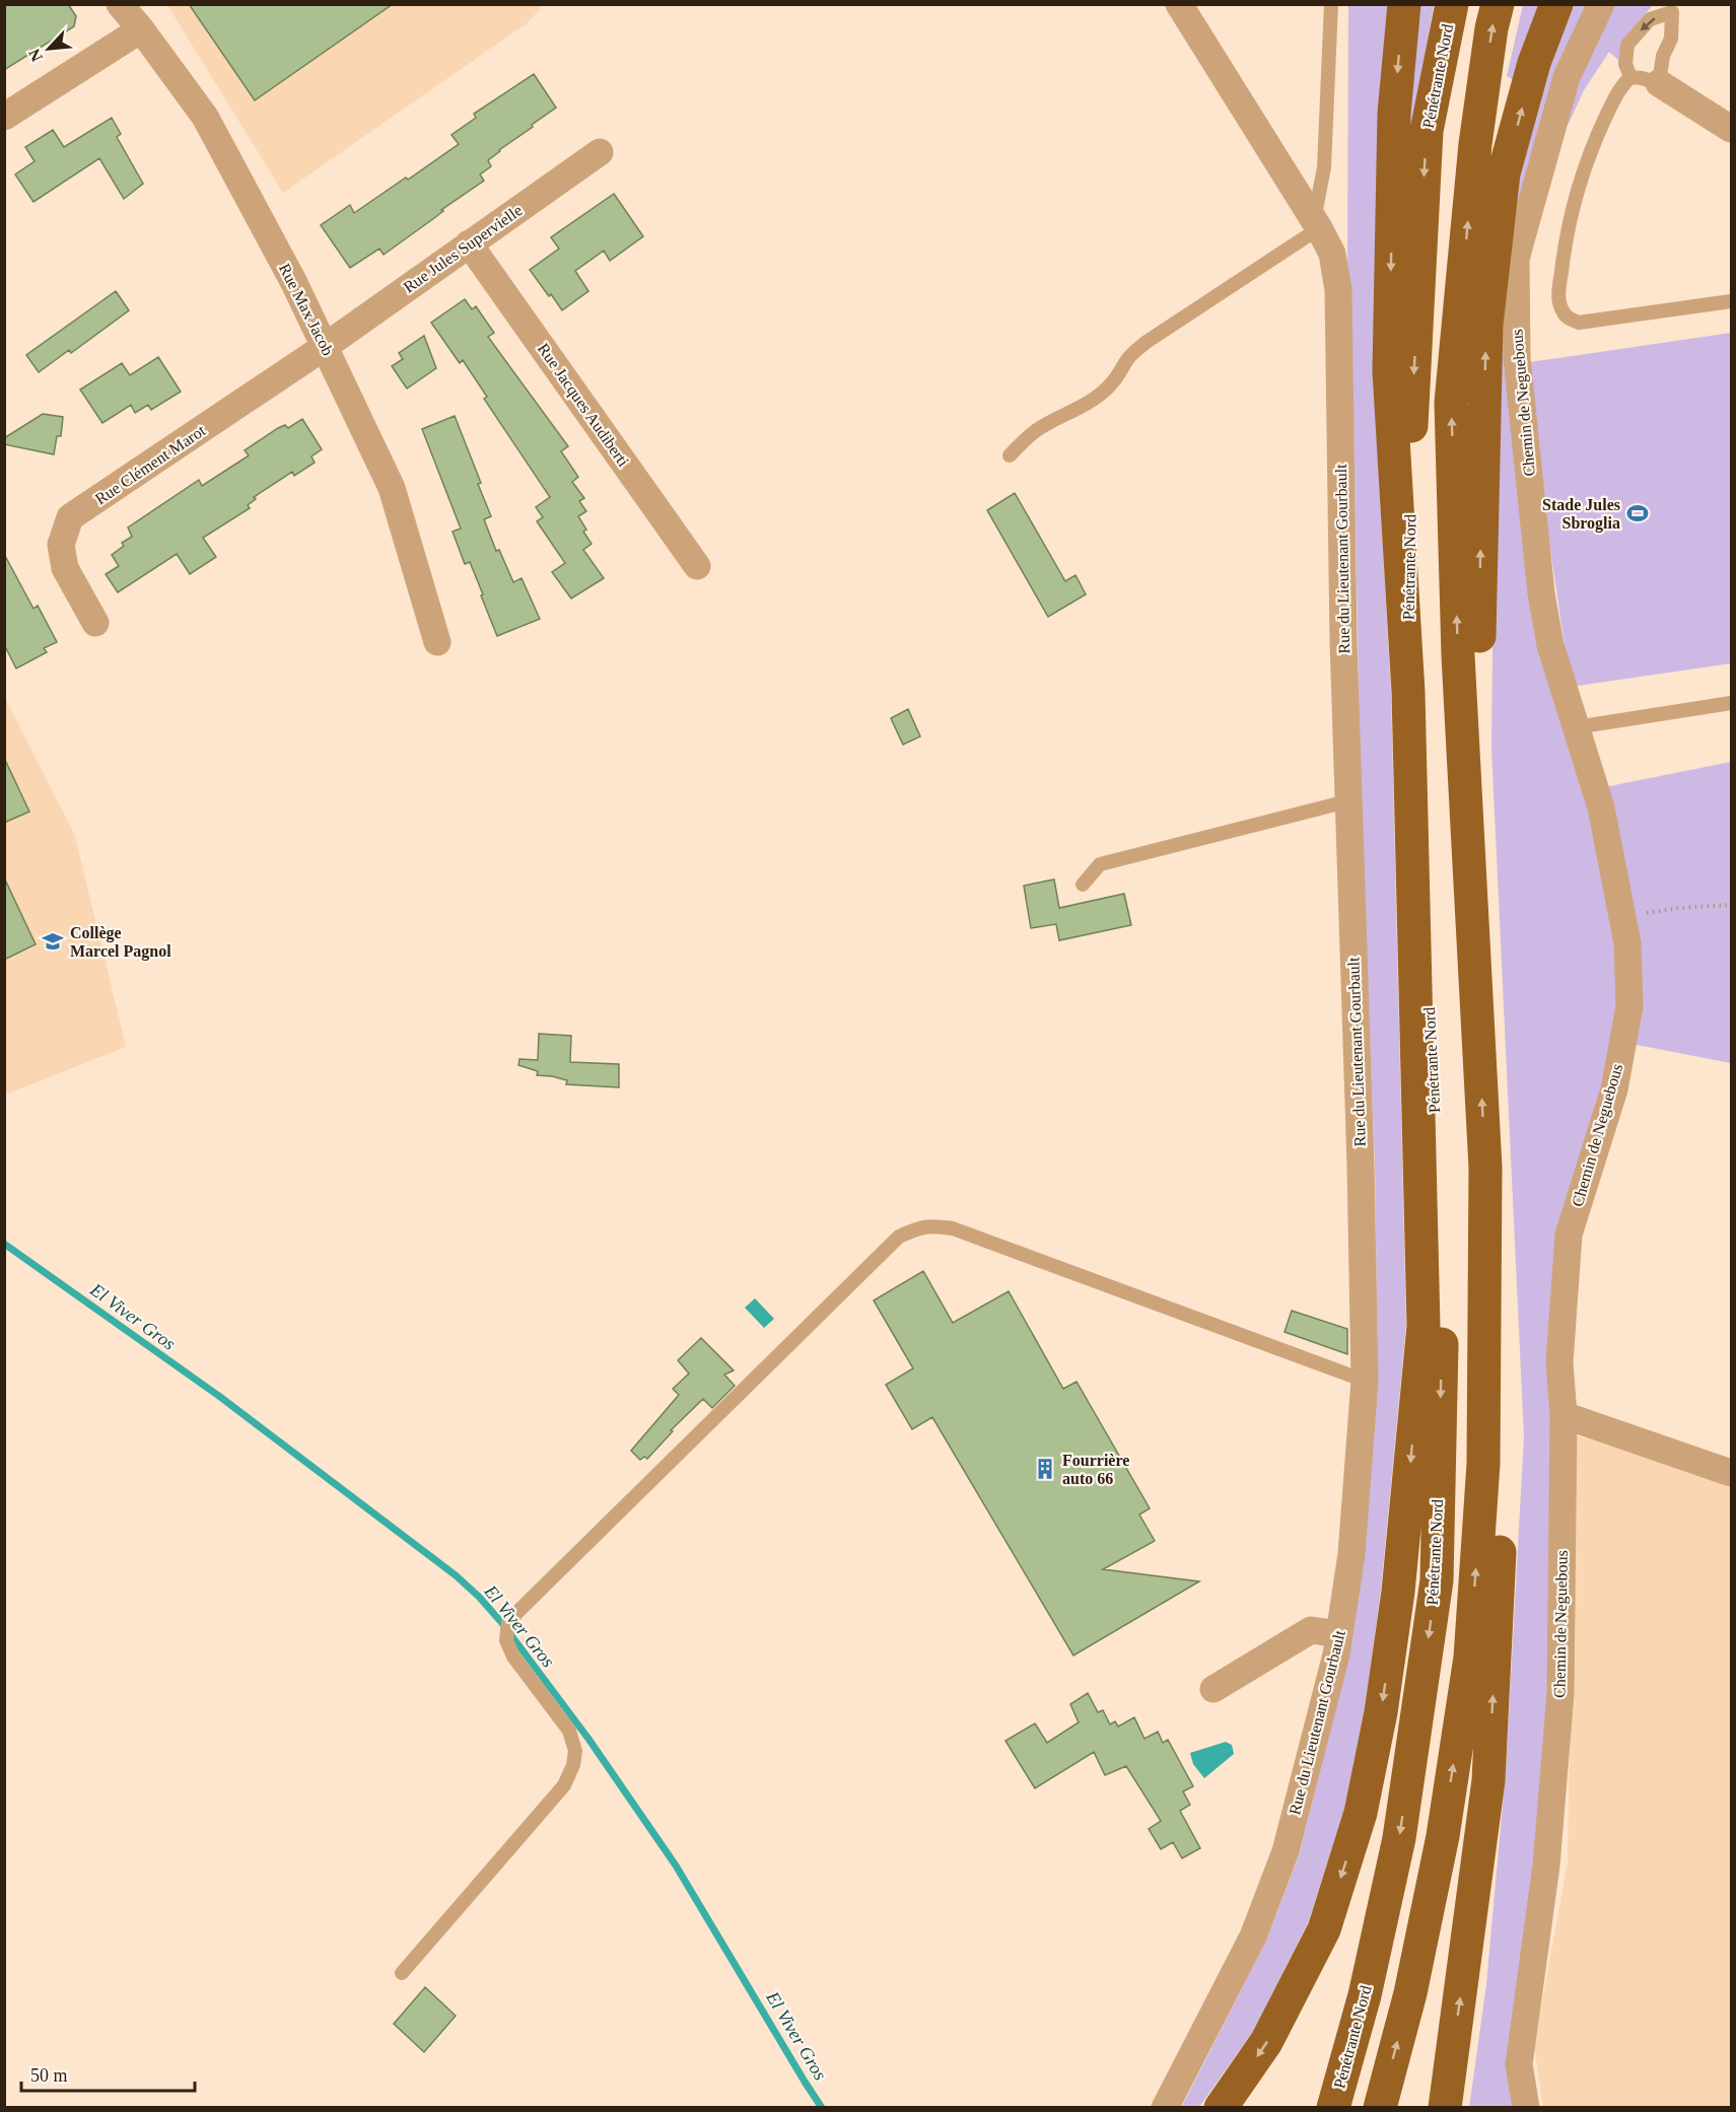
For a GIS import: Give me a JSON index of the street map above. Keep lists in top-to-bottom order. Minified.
{"streets":{"highway":["Pénétrante Nord"],"street":["Rue Jules Supervielle","Rue Max Jacob","Chemin de Neguebous","Rue Jacques Audiberti","Rue Clément Marot","Rue du Lieutenant Gourbault"]},"crossings":[["Rue Jules Supervielle","Rue Max Jacob"],["Rue Jules Supervielle","Rue Jacques Audiberti"],["Rue Jules Supervielle","Rue Clément Marot"],["Rue Max Jacob","Rue Clément Marot"]],"water":["El Viver Gros"],"places":{"sports":["Stade Jules Sbroglia"],"school or university":["Collège Marcel Pagnol"],"building":["Fourrière auto 66"]},"scale_bar":"50 m","north":"bottom left"}
